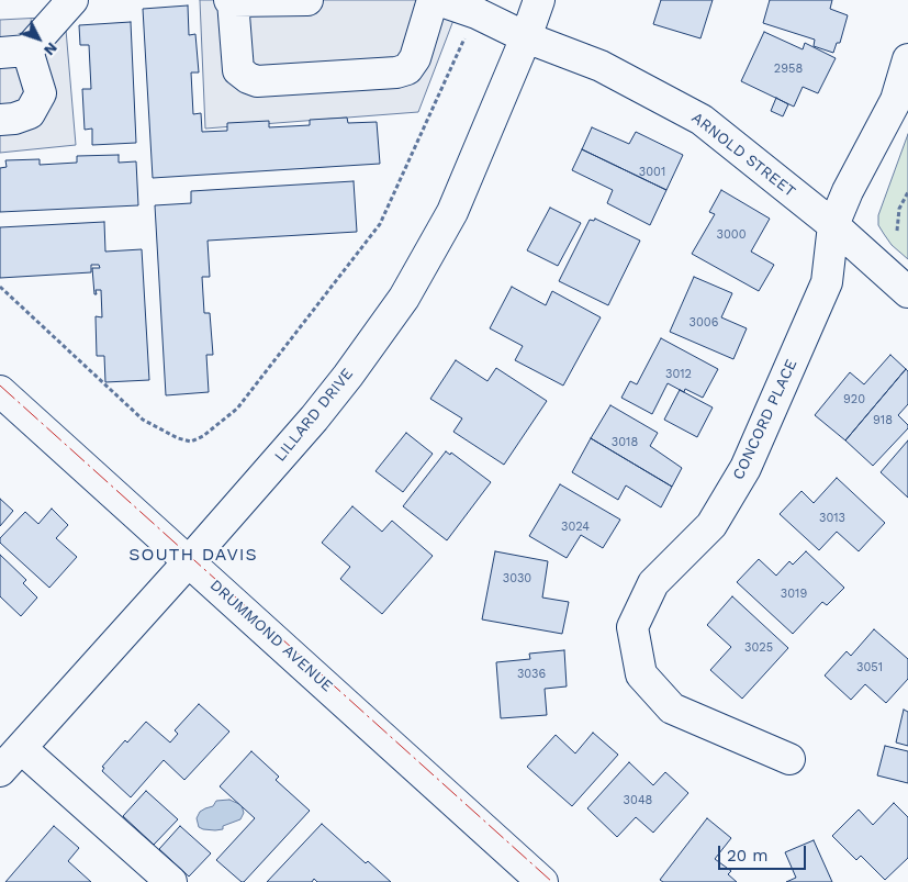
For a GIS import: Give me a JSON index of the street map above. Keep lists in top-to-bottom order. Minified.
{"streets":{"street":["ARNOLD STREET","LILLARD DRIVE","CONCORD PLACE","DRUMMOND AVENUE"]},"crossings":[["ARNOLD STREET","LILLARD DRIVE"],["ARNOLD STREET","CONCORD PLACE"],["LILLARD DRIVE","DRUMMOND AVENUE"]],"districts":["SOUTH DAVIS"],"house_numbers":["2958","3001","3000","3006","3012","920","918","3018","3013","3024","3030","3019","3025","3051","3036","3048"],"scale_bar":"20 m","north":"bottom right"}
